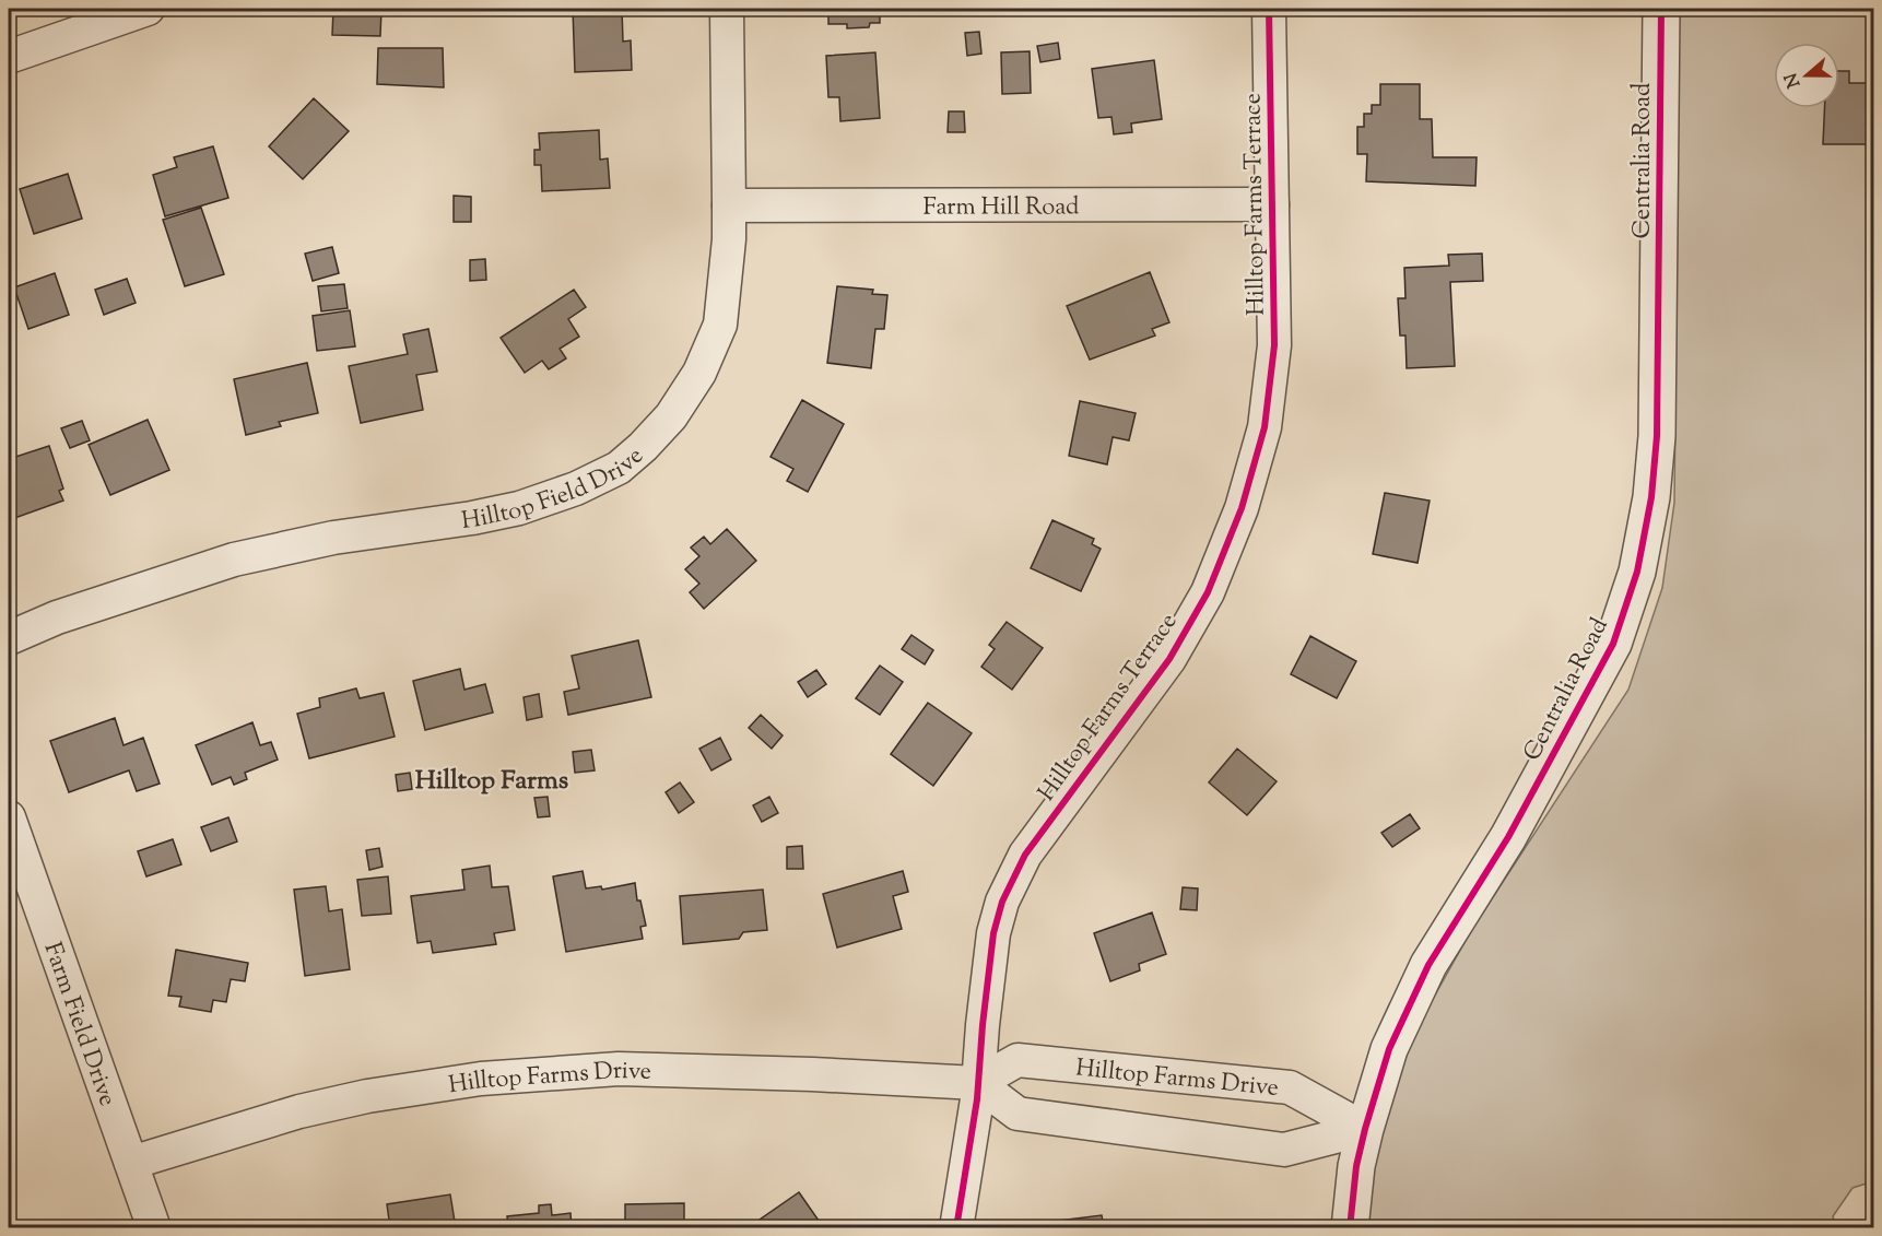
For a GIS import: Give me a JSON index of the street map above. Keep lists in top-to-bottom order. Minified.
{"streets":{"street":["Centralia Road","Farm Hill Road","Hilltop Farms Terrace","Hilltop Field Drive","Farm Field Drive","Hilltop Farms Drive"]},"crossings":[["Centralia Road","Hilltop Farms Drive"],["Farm Hill Road","Hilltop Farms Terrace"],["Farm Hill Road","Hilltop Field Drive"],["Hilltop Farms Terrace","Hilltop Farms Drive"],["Farm Field Drive","Hilltop Farms Drive"]],"districts":["Hilltop Farms"],"north":"left"}
